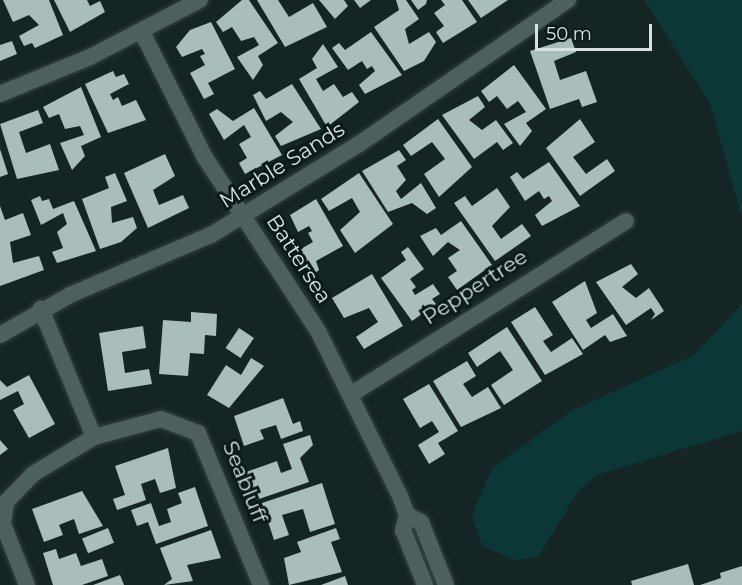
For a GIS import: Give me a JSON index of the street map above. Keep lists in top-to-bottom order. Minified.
{"streets":{"street":["Marble Sands","Battersea","Peppertree","Seabluff"]},"crossings":[["Marble Sands","Battersea"],["Battersea","Peppertree"]],"scale_bar":"50 m"}
